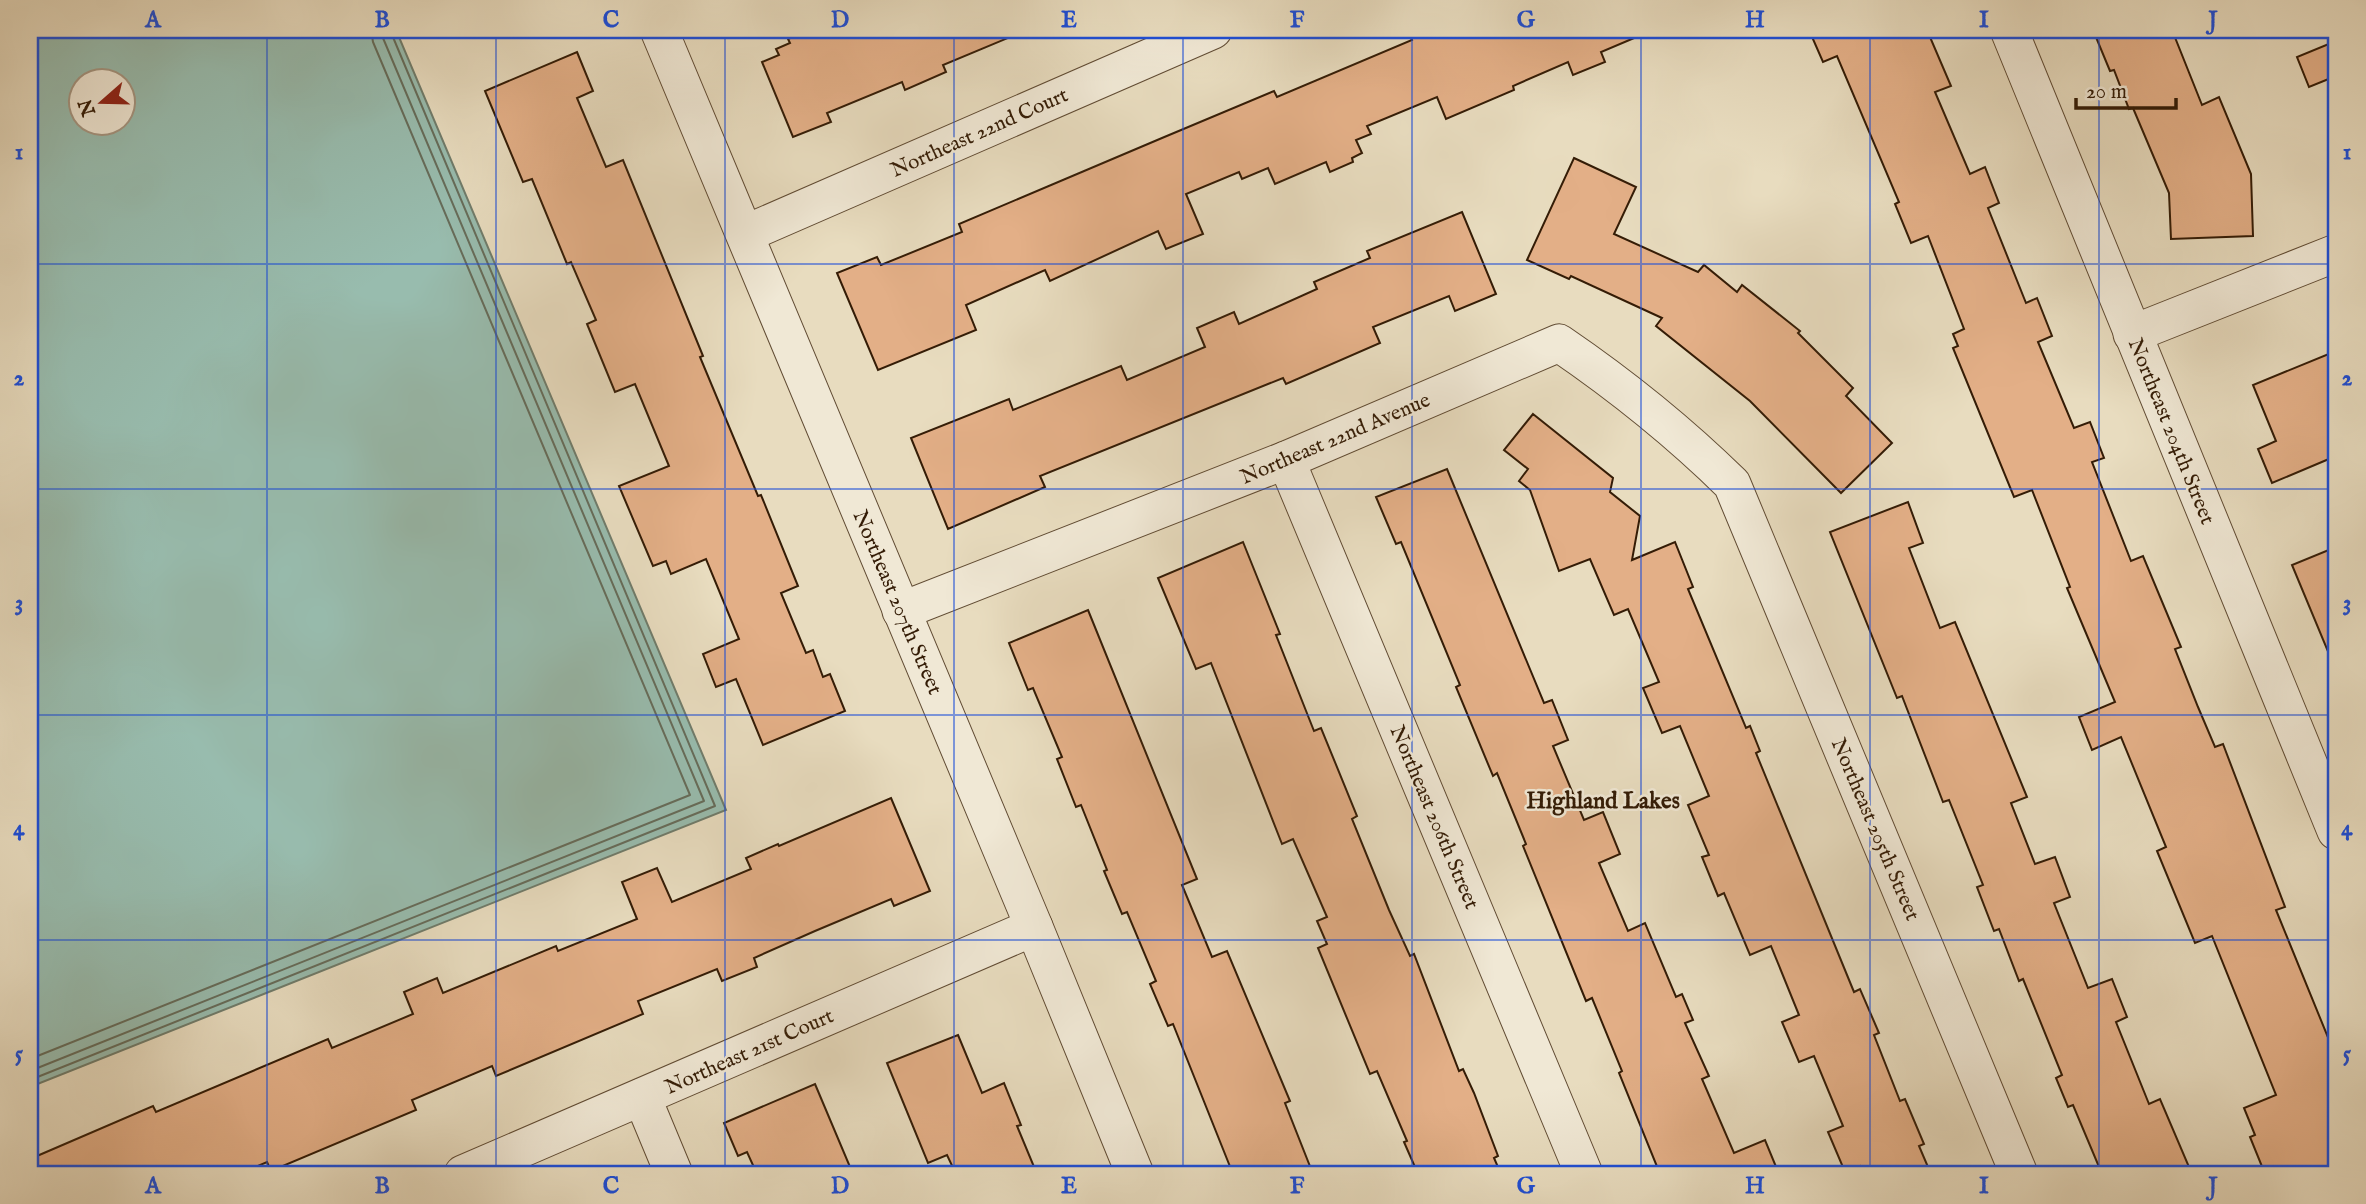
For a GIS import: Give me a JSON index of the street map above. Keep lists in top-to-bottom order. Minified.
{"streets":{"street":["Northeast 22nd Court","Northeast 204th Street","Northeast 22nd Avenue","Northeast 207th Street","Northeast 206th Street","Northeast 205th Street","Northeast 21st Court"]},"crossings":[["Northeast 22nd Court","Northeast 207th Street"],["Northeast 22nd Avenue","Northeast 207th Street"],["Northeast 22nd Avenue","Northeast 206th Street"],["Northeast 22nd Avenue","Northeast 205th Street"],["Northeast 207th Street","Northeast 21st Court"]],"districts":["Highland Lakes"],"scale_bar":"20 m","north":"left","grid":{"columns":["A","B","C","D","E","F","G","H","I","J"],"rows":["1","2","3","4","5"]}}
